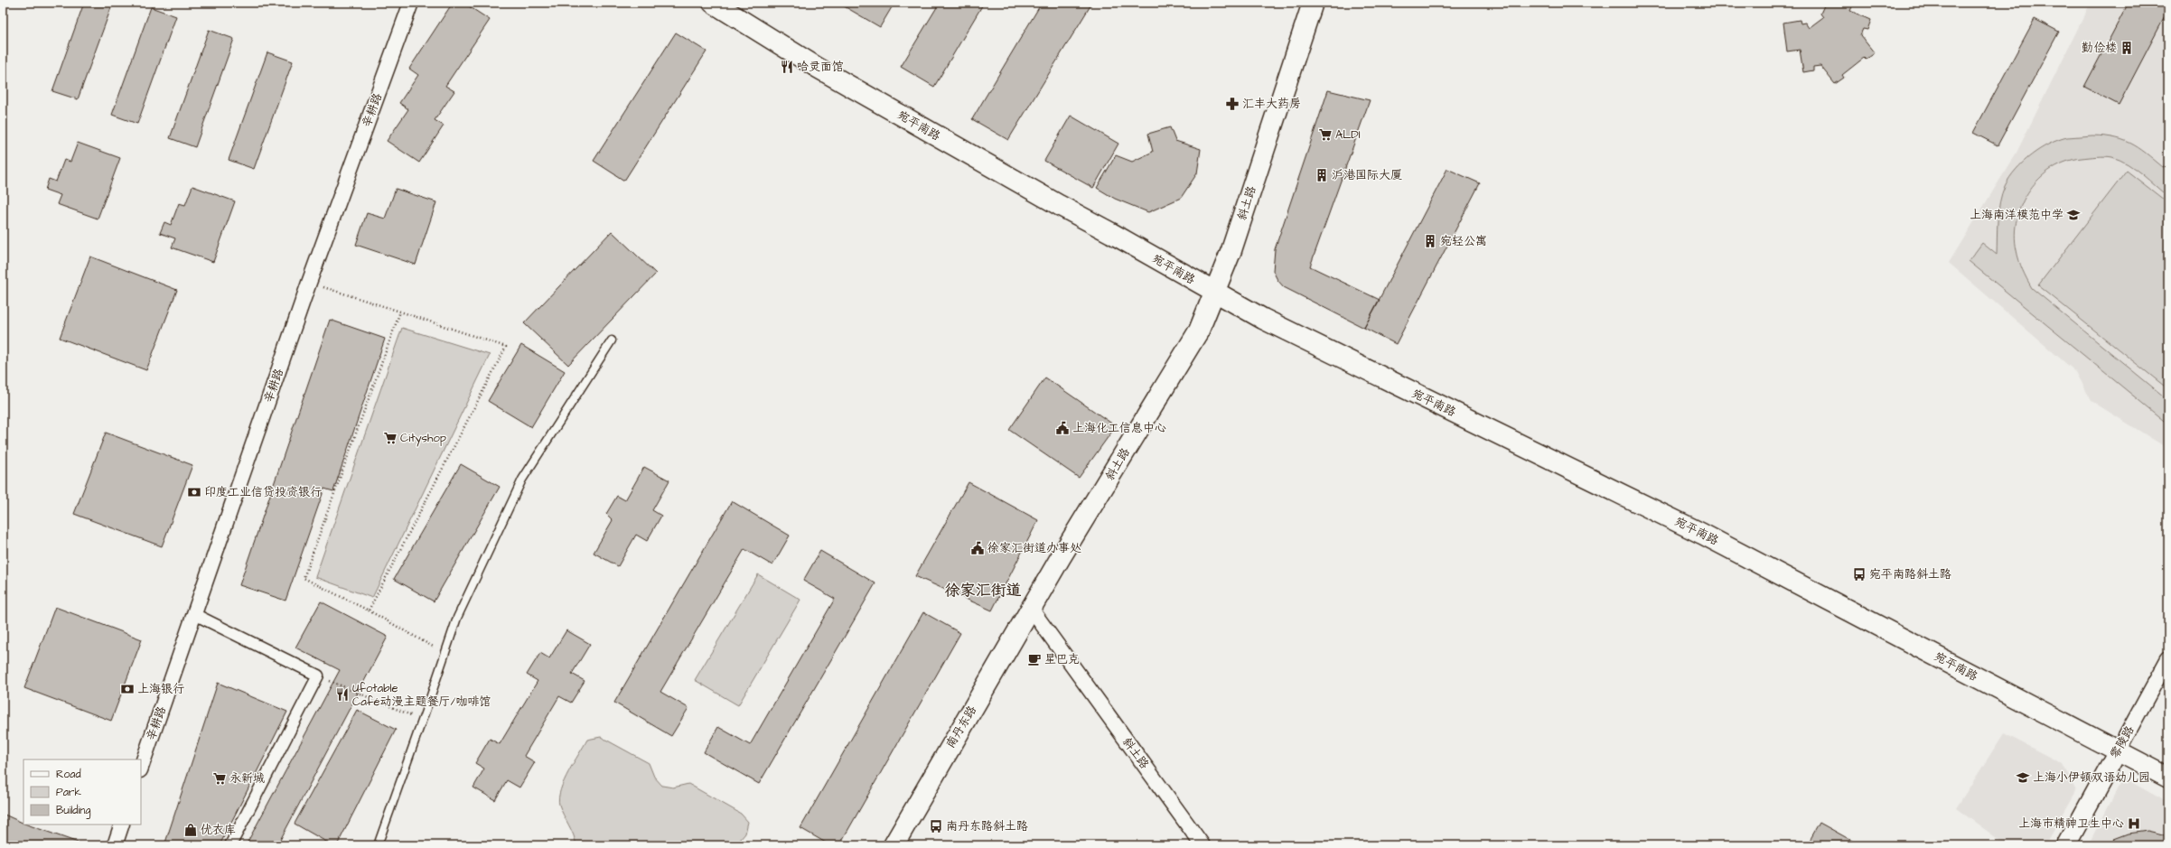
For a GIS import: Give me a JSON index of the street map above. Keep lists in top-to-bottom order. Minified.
{"streets":{"main road":["宛平南路","斜土路","南丹东路"],"street":["辛耕路","零陵路"]},"crossings":[["宛平南路","斜土路"],["宛平南路","零陵路"],["斜土路","南丹东路"]],"districts":["徐家汇街道"],"places":{"building":["勤俭楼","沪港国际大厦","宛轻公寓"],"restaurant":["哈灵面馆","Ufotable Café动漫主题餐厅/咖啡馆"],"pharmacy":["汇丰大药房"],"supermarket":["ALDI","Cityshop","永新城"],"school or university":["上海南洋模范中学","上海小伊顿双语幼儿园"],"public building":["上海化工信息中心","徐家汇街道办事处"],"bank":["印度工业信贷投资银行","上海银行"],"bus stop":["宛平南路斜土路","南丹东路斜土路"],"cafe":["星巴克"],"hospital":["上海市精神卫生中心"],"shop":["优衣库"]},"legend":["Road","Park","Building"]}
